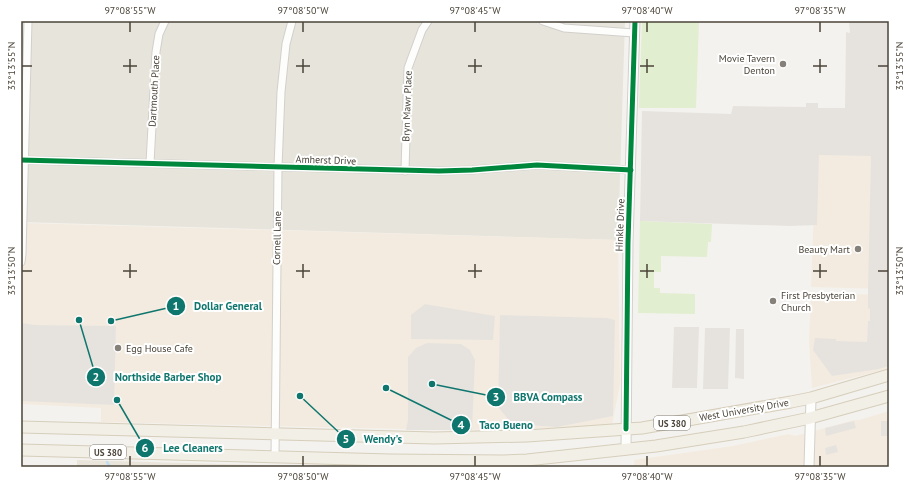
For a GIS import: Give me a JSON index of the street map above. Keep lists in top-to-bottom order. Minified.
{"streets":{"main road":["West University Drive","US 380"],"street":["Dartmouth Place","Bryn Mawr Place","Amherst Drive","Hinkle Drive","Cornell Lane"]},"crossings":[["Dartmouth Place","Amherst Drive"],["Bryn Mawr Place","Amherst Drive"],["Amherst Drive","Hinkle Drive"],["Amherst Drive","Cornell Lane"],["Hinkle Drive","West University Drive"],["Cornell Lane","West University Drive"]],"places":["Movie Tavern Denton","Beauty Mart","First Presbyterian Church","Northside Barber Shop","Dollar General","Egg House Cafe","BBVA Compass","Taco Bueno","Wendy's","Lee Cleaners"],"coordinates":["97°08'55\"W","97°08'50\"W","97°08'45\"W","97°08'40\"W","97°08'35\"W","33°13'55\"N","33°13'50\"N"]}
